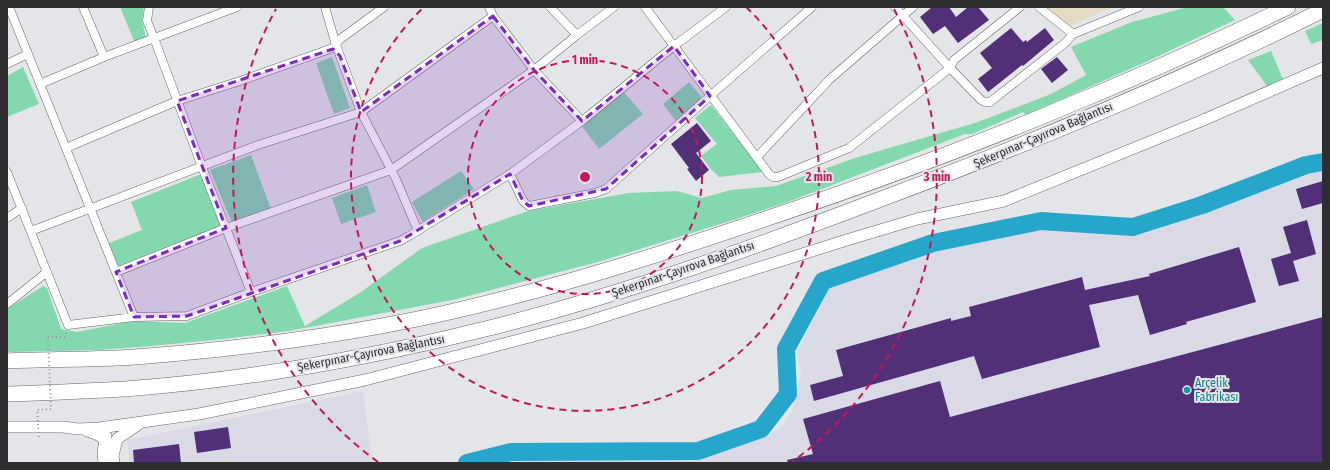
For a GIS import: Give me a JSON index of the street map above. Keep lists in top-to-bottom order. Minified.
{"streets":{"highway":["Şekerpınar-Çayırova Bağlantısı"]},"places":["Arçelik Fabrikası"],"rings":["1 min","2 min","3 min"]}
